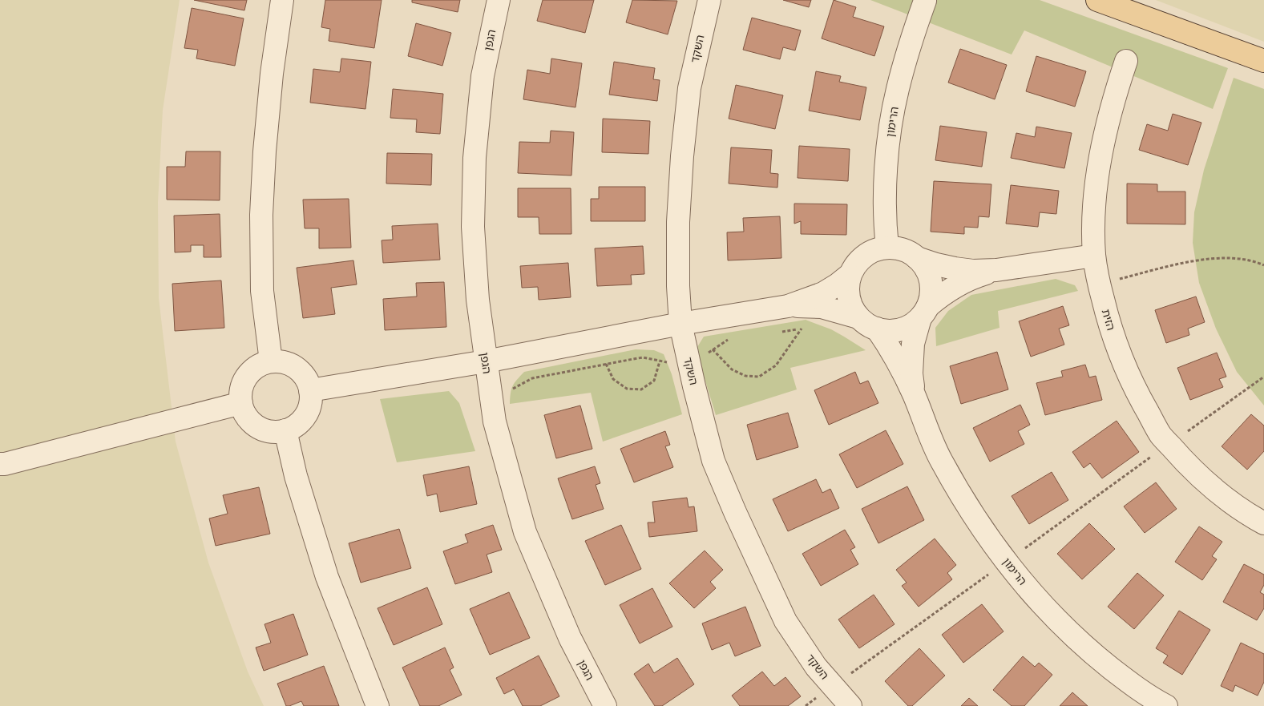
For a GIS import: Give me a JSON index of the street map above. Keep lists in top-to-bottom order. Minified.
{"streets":{"street":["הגפן","השקד","הרימון","הזית"]}}
